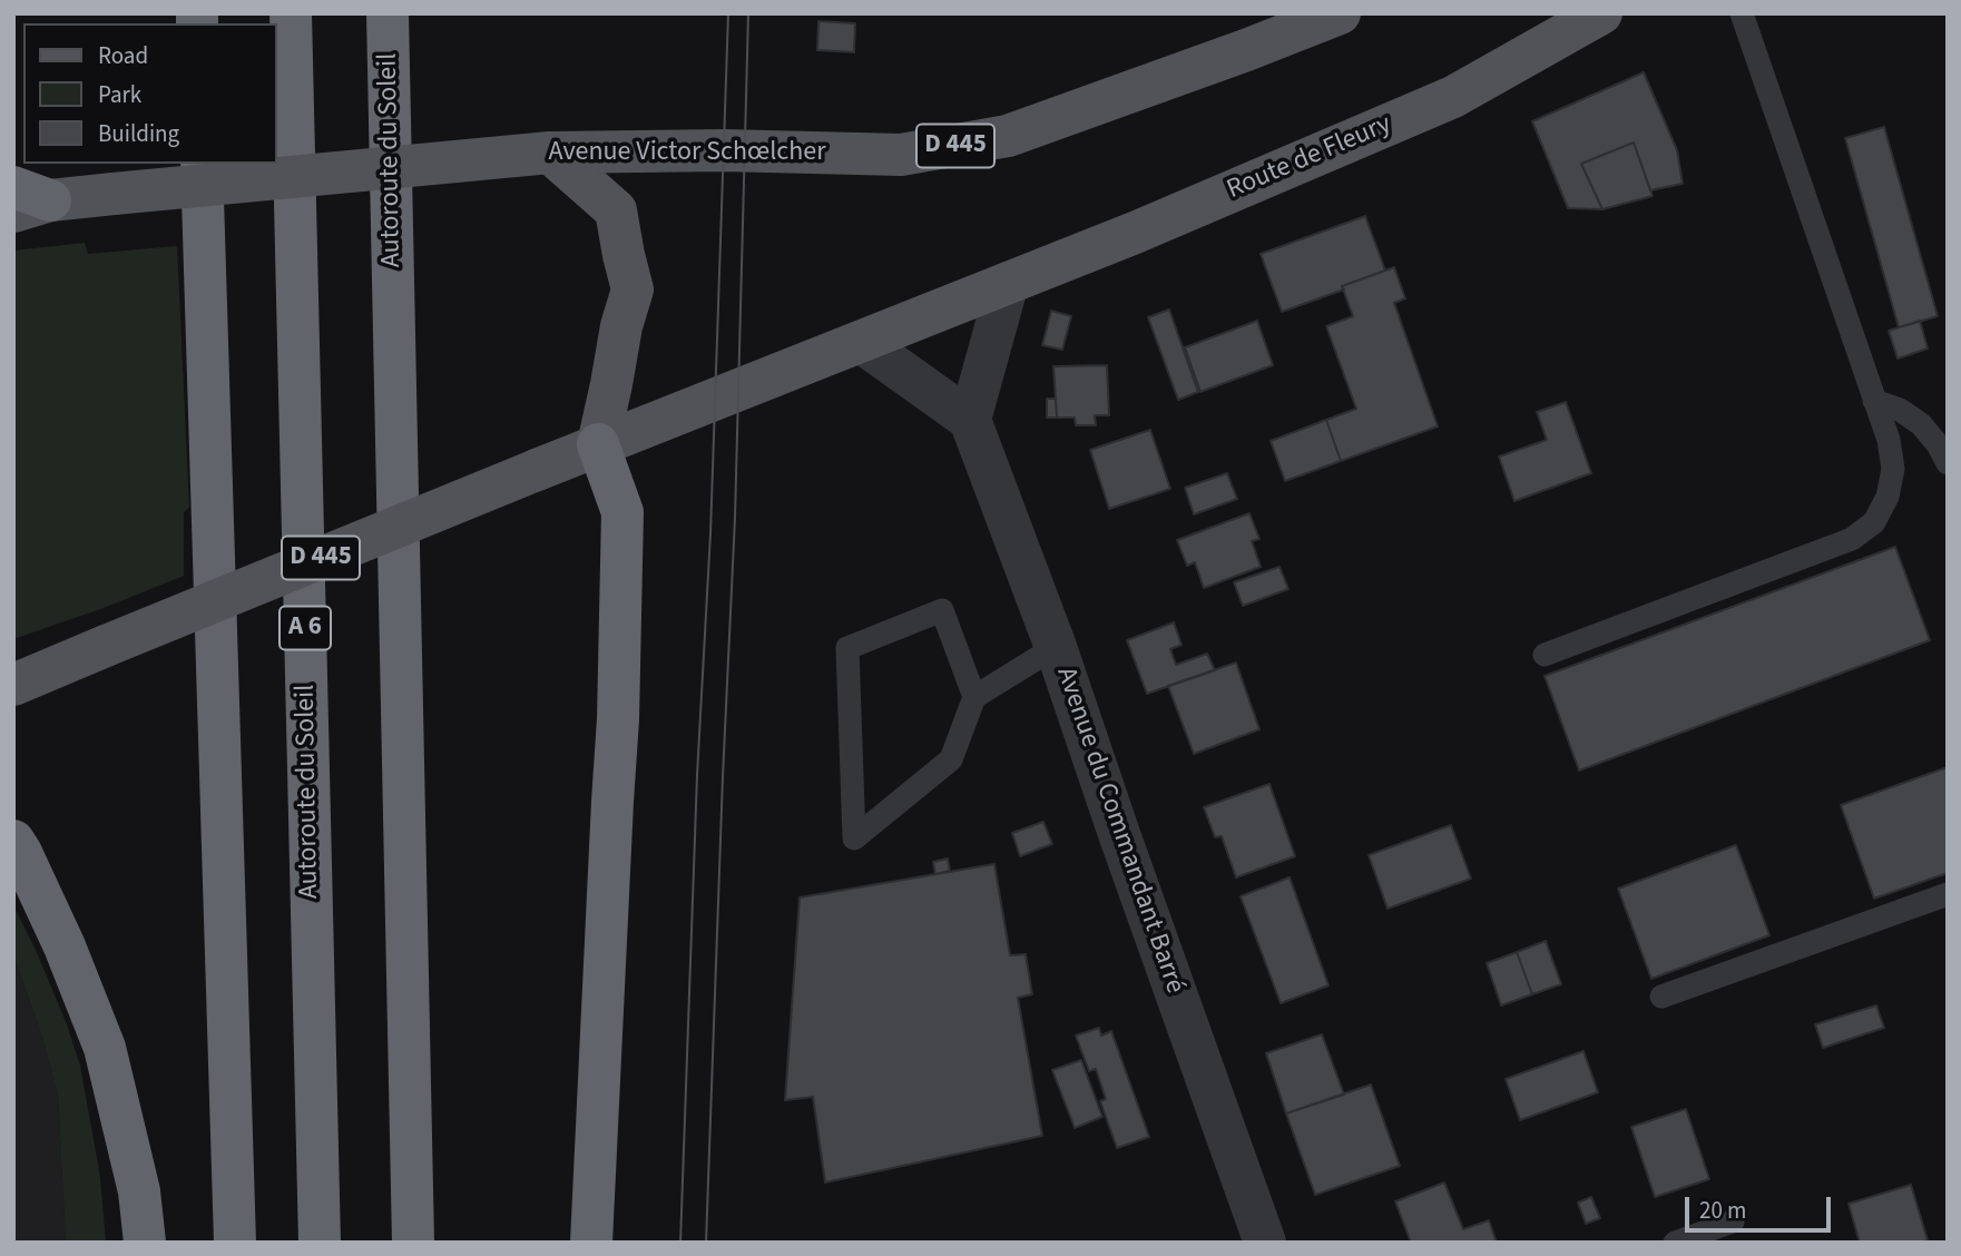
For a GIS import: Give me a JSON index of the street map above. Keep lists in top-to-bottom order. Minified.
{"streets":{"highway":["Autoroute du Soleil","A 6"],"main road":["D 445","Avenue Victor Schœlcher","Route de Fleury"],"street":["Avenue du Commandant Barré"]},"crossings":[["D 445","Route de Fleury"]],"legend":["Road","Park","Building"],"scale_bar":"20 m"}
